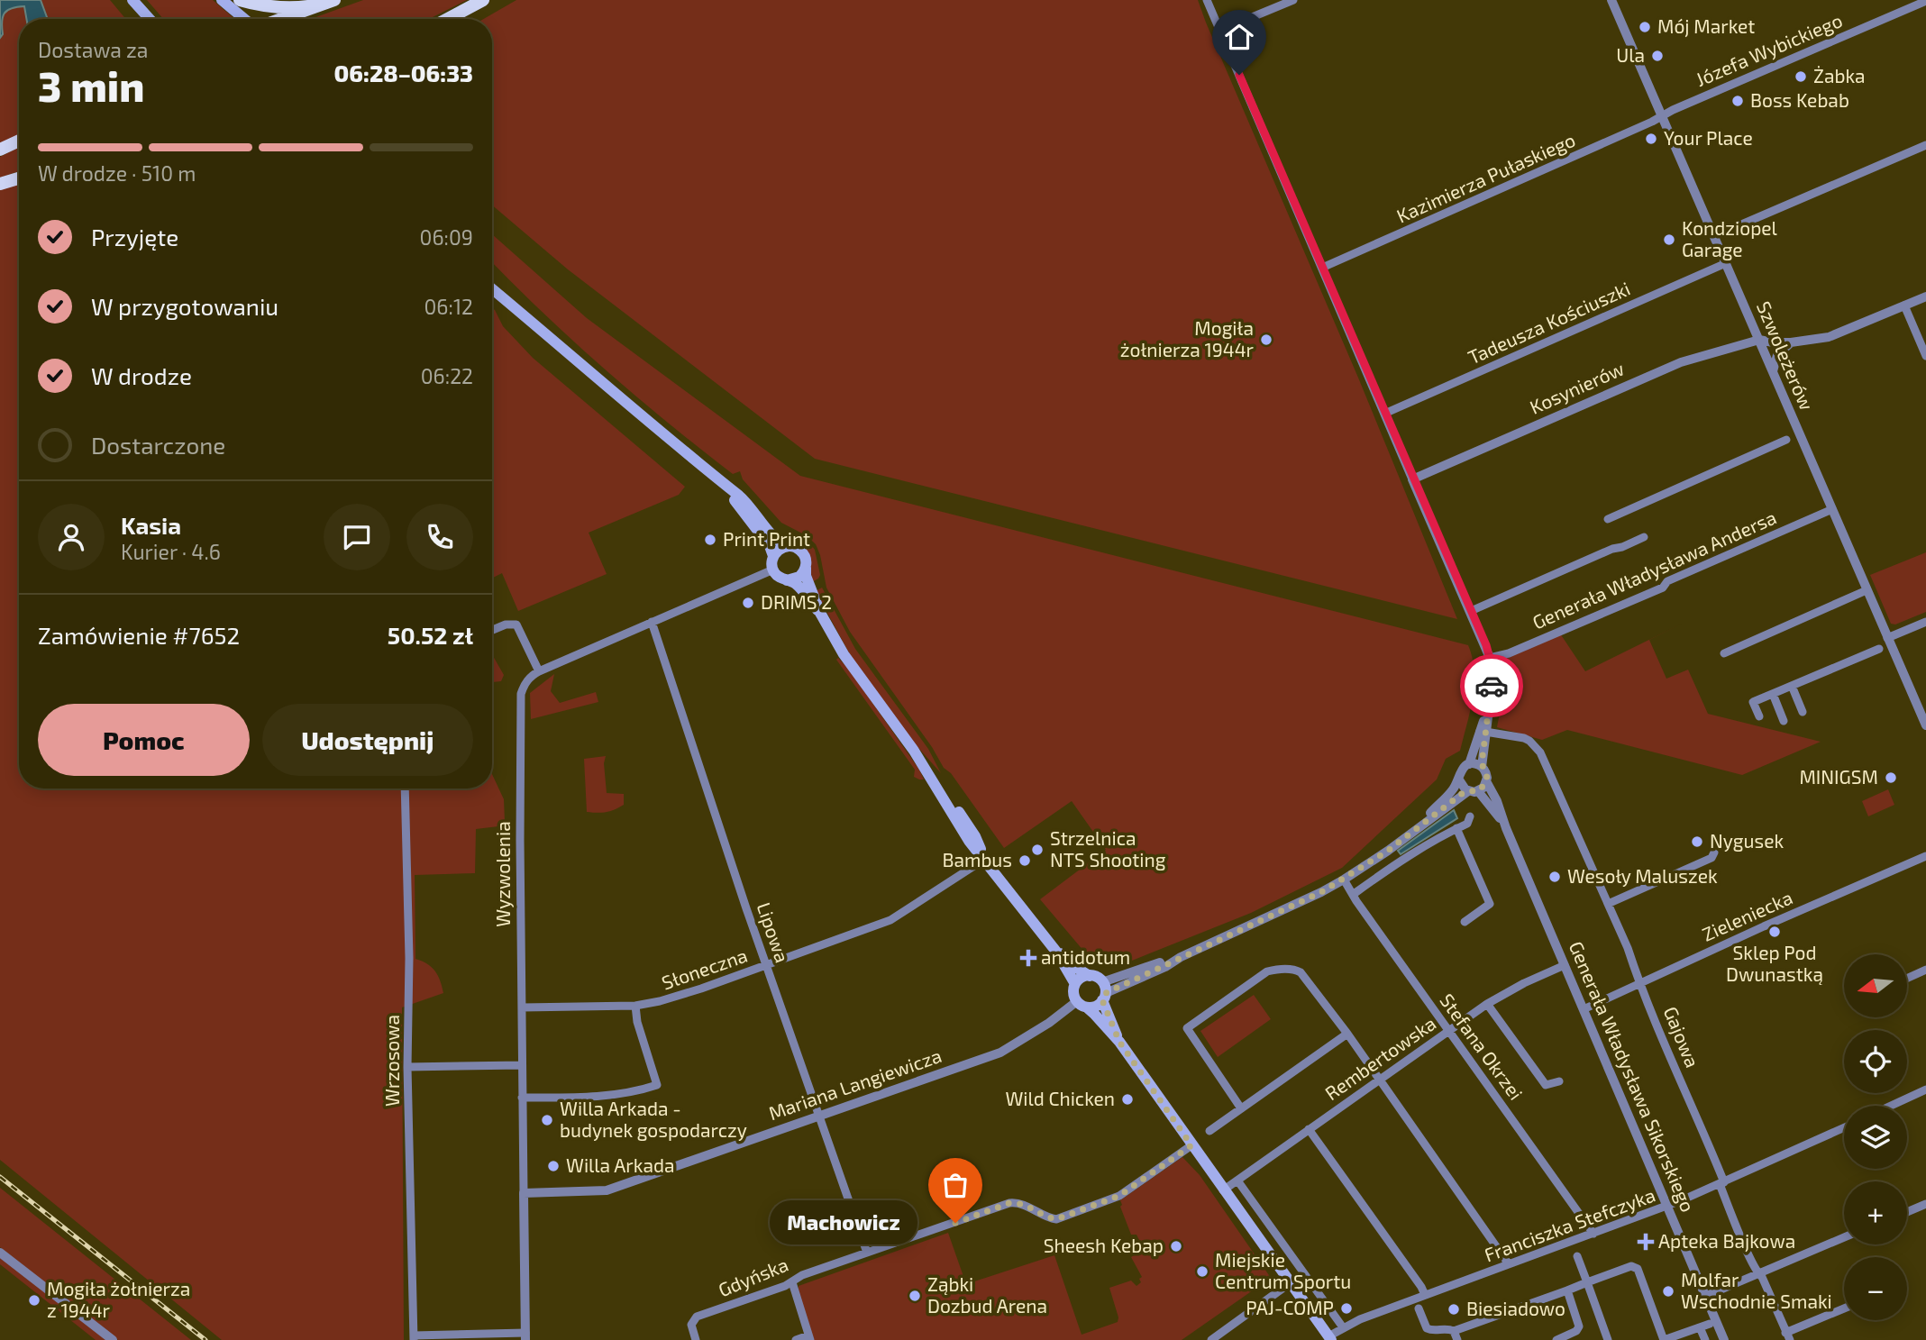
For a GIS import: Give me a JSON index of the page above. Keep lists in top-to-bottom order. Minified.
{"streets":{"street":["Józefa Wybickiego","Kazimierza Pułaskiego","Tadeusza Kościuszki","Szwoleżerów","Kosynierów","Generała Władysława Andersa","Wyzwolenia","Zieleniecka","Lipowa","Słoneczna","Gajowa","Stefana Okrzei","Rembertowska","Wrzosowa","Generała Władysława Sikorskiego","Mariana Langiewicza","Franciszka Stefczyka","Gdyńska"]},"crossings":[["Józefa Wybickiego","Kazimierza Pułaskiego"],["Józefa Wybickiego","Szwoleżerów"],["Kazimierza Pułaskiego","Szwoleżerów"],["Tadeusza Kościuszki","Szwoleżerów"],["Szwoleżerów","Kosynierów"],["Szwoleżerów","Generała Władysława Andersa"],["Wyzwolenia","Lipowa"],["Wyzwolenia","Słoneczna"],["Wyzwolenia","Mariana Langiewicza"],["Zieleniecka","Gajowa"],["Zieleniecka","Generała Władysława Sikorskiego"],["Lipowa","Słoneczna"],["Lipowa","Mariana Langiewicza"],["Lipowa","Gdyńska"],["Gajowa","Franciszka Stefczyka"],["Stefana Okrzei","Rembertowska"],["Stefana Okrzei","Franciszka Stefczyka"],["Rembertowska","Generała Władysława Sikorskiego"],["Generała Władysława Sikorskiego","Franciszka Stefczyka"]],"places":{"other":["Mój Market","Ula","Żabka","Boss Kebab","Your Place","Kondziopel Garage","Mogiła żołnierza 1944r","Print Print","DRIMS 2","MINIGSM","Nygusek","Strzelnica NTS Shooting","Bambus","Wesoły Maluszek","Sklep Pod Dwunastką","Wild Chicken","Willa Arkada - budynek gospodarczy","Willa Arkada","Machowicz","Sheesh Kebap","Miejskie Centrum Sportu","Molfar Wschodnie Smaki","Ząbki Dozbud Arena","Mogiła żołnierza z 1944r","PAJ-COMP","Biesiadowo"],"health":["antidotum","Apteka Bajkowa"]},"north":"left","page":{"heading":["3 min","Dostawa za","06:28–06:33"],"panel":["Kasia","Kurier · 4.6","Zamówienie #7652","50.52 zł"],"bar":"W drodze · 510 m","list":[["Przyjęte","06:09"],["W przygotowaniu","06:12"],["W drodze","06:22"],"Dostarczone"],"buttons":["Pomoc","Udostępnij"],"map_buttons":["+","−"],"bubble":"Machowicz"}}
